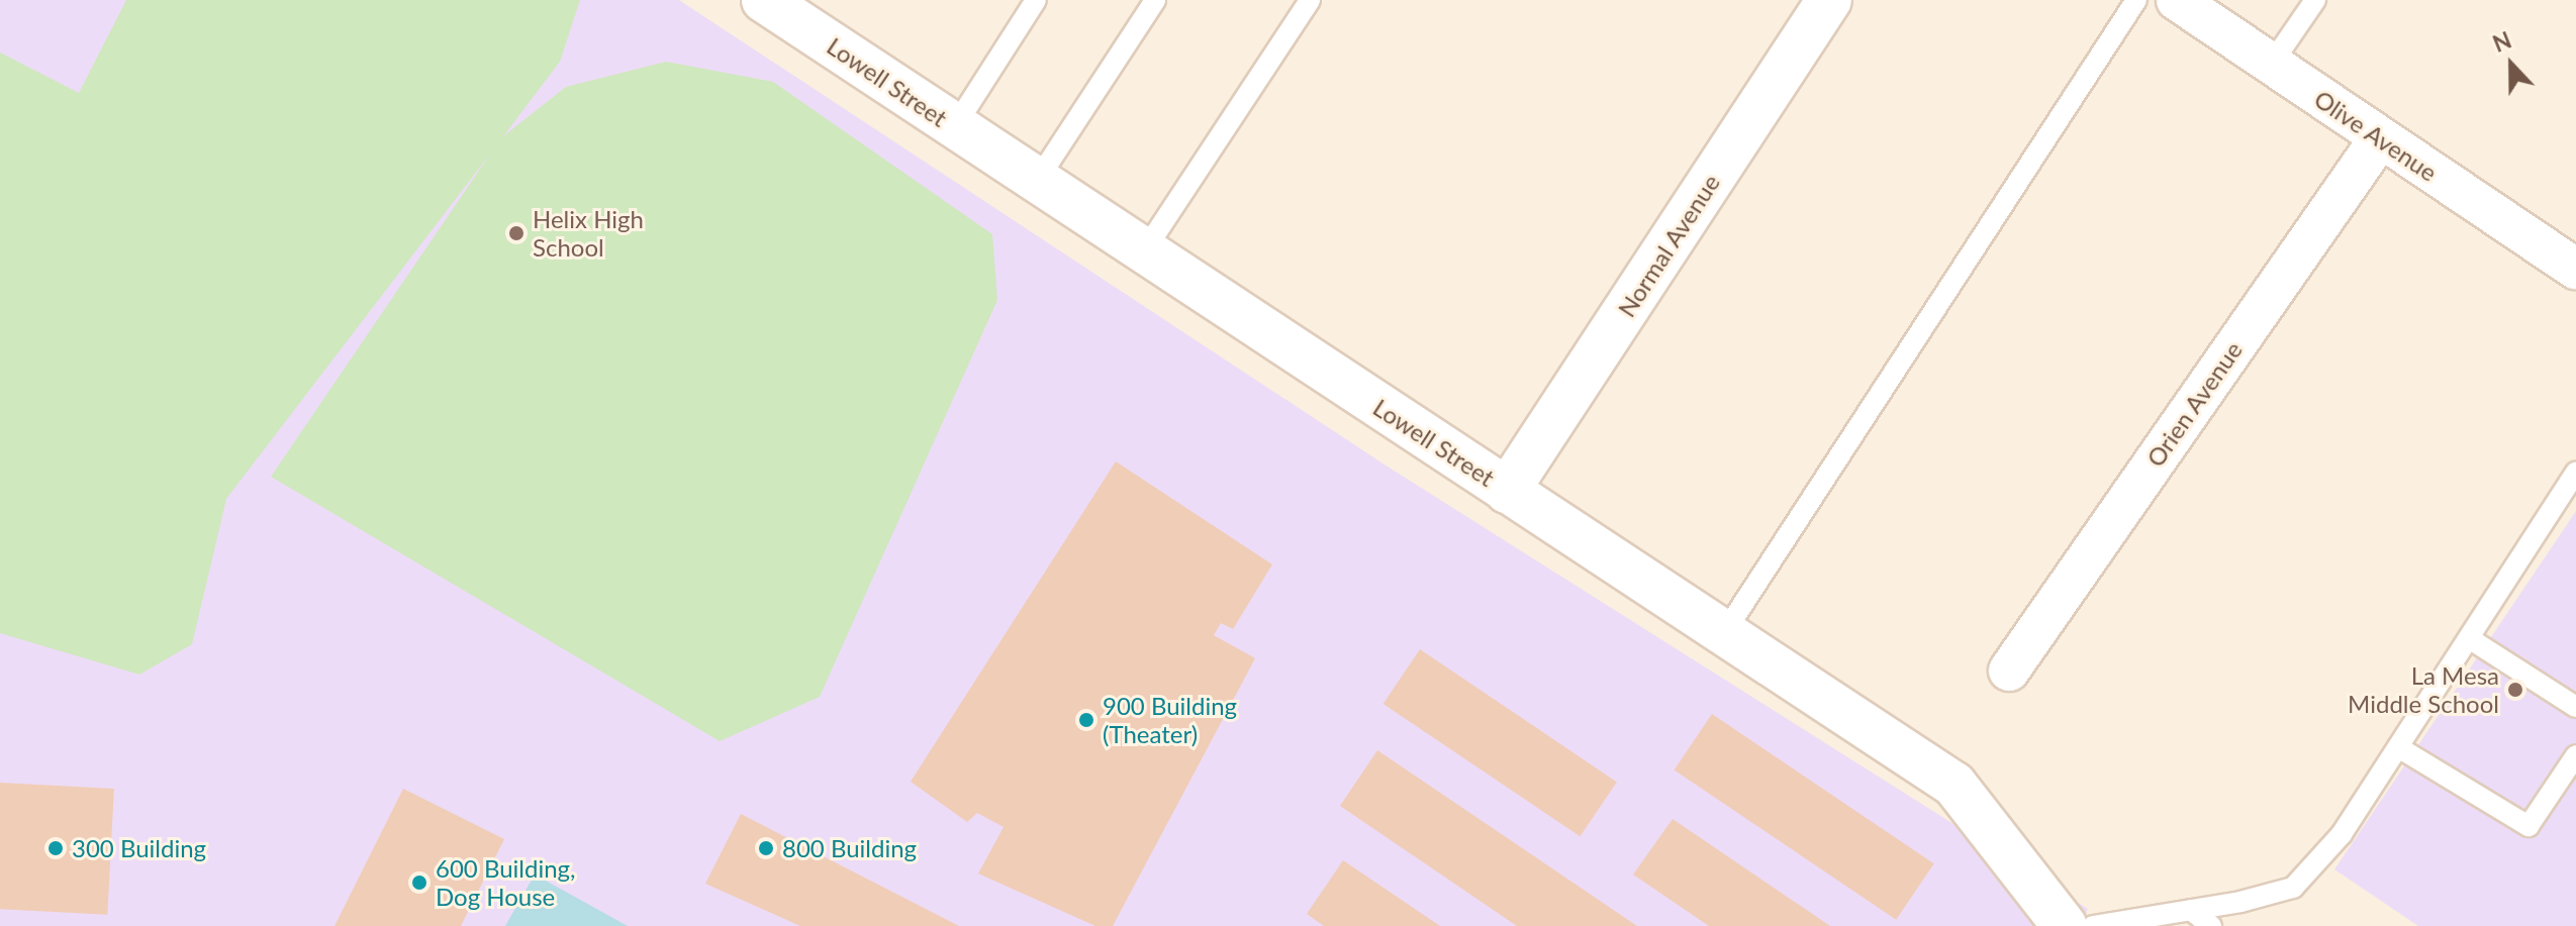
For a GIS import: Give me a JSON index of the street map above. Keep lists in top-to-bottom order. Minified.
{"streets":{"street":["Lowell Street","Olive Avenue","Normal Avenue","Orien Avenue"]},"crossings":[["Lowell Street","Normal Avenue"],["Olive Avenue","Orien Avenue"]],"places":["Helix High School","La Mesa Middle School","900 Building (Theater)","300 Building","800 Building","600 Building, Dog House"],"north":"top"}
